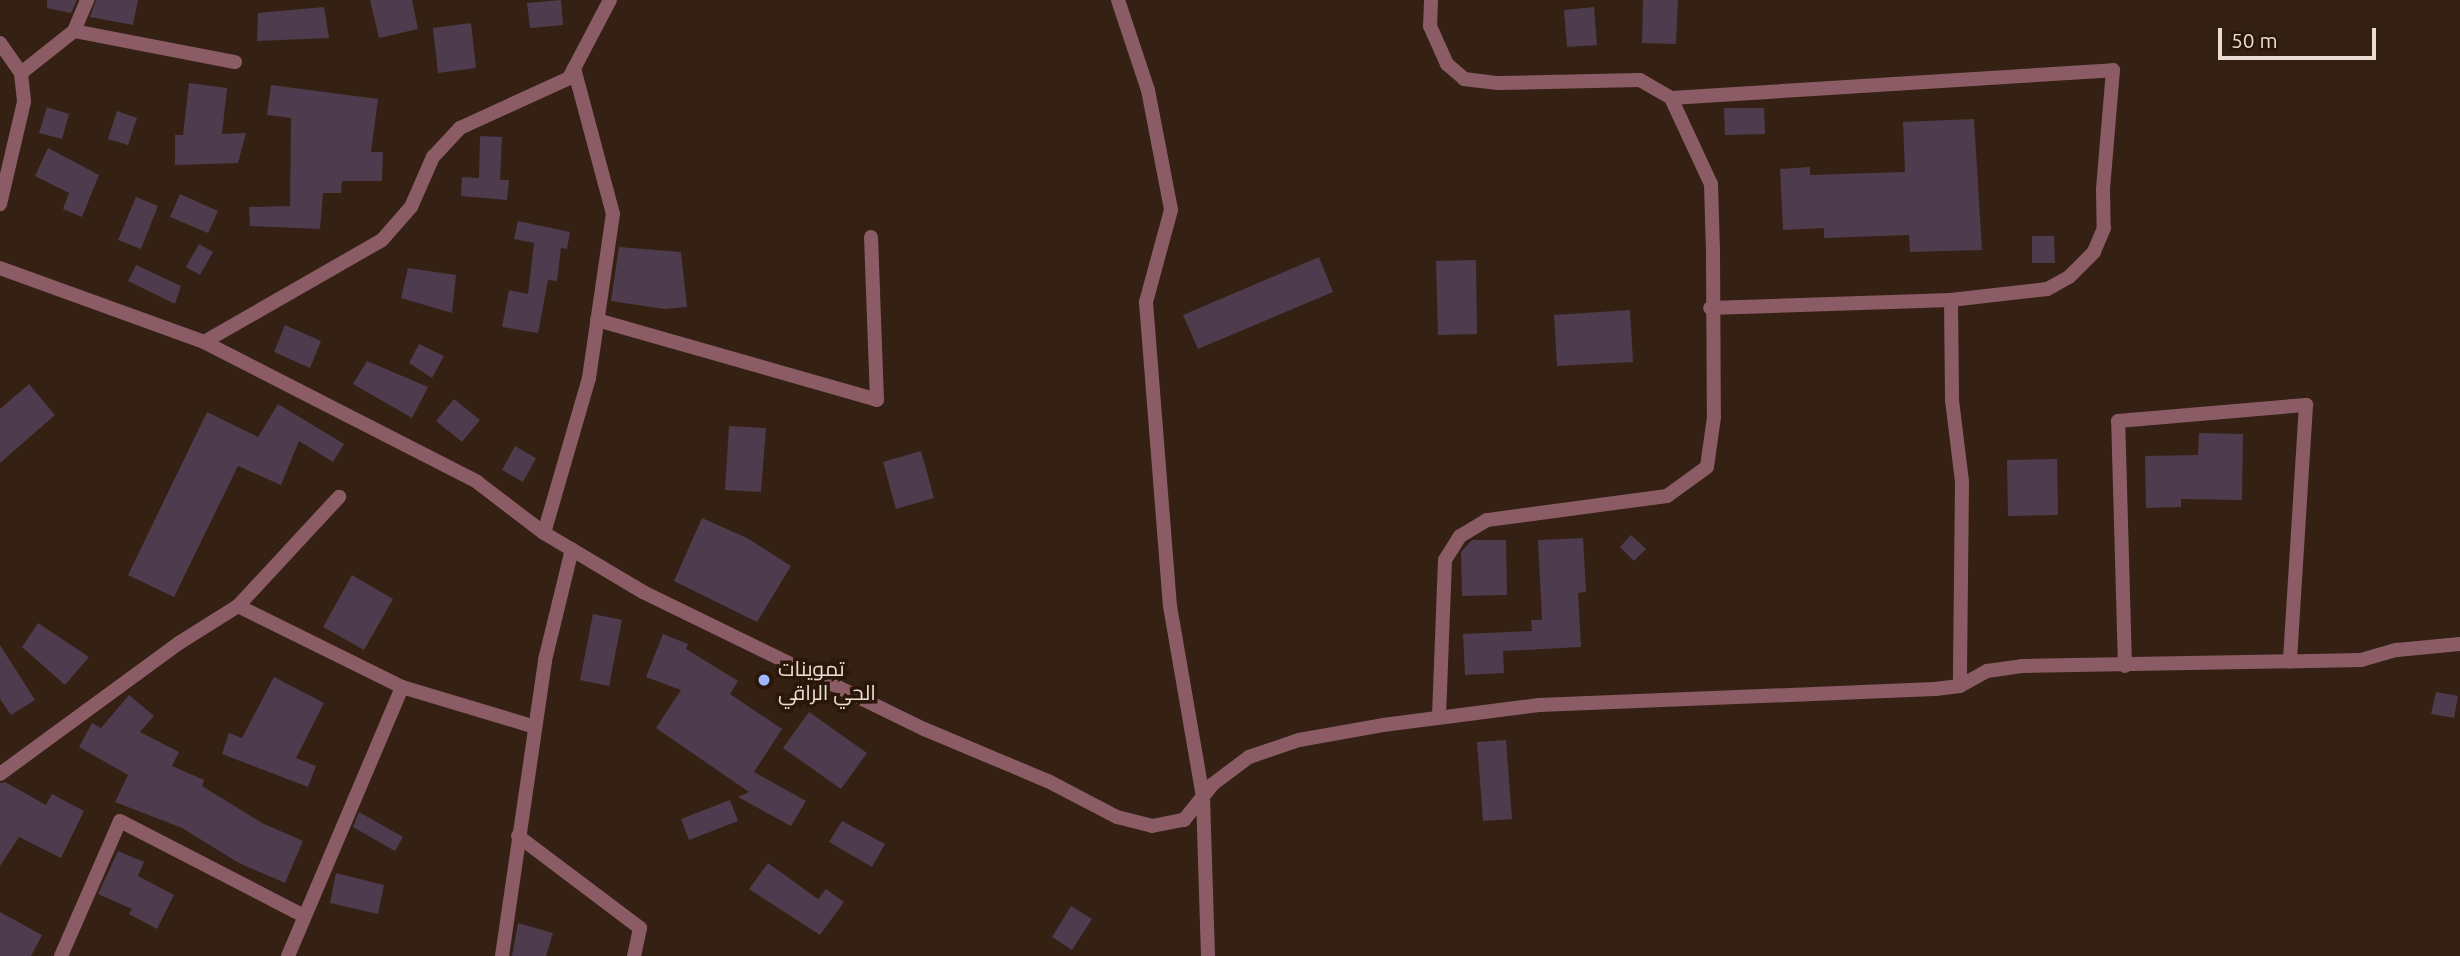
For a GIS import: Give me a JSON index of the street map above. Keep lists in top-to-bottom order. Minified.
{"places":["تموينات الحي الراقي"],"scale_bar":"50 m"}
